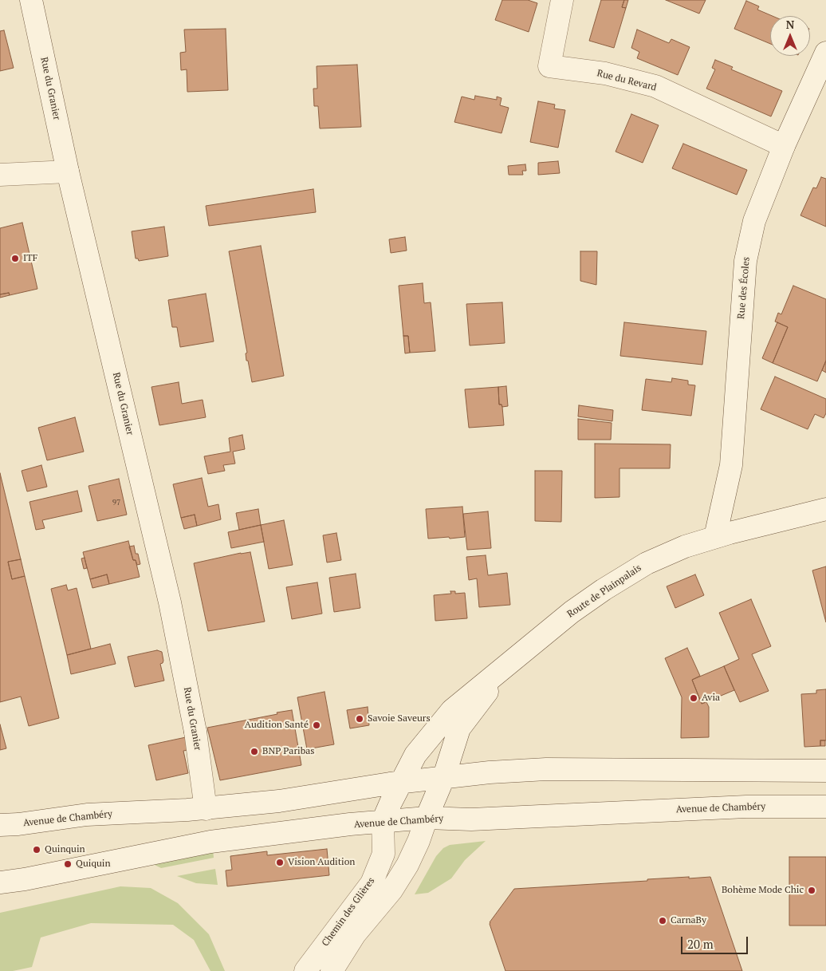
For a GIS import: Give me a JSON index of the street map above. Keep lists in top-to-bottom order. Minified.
{"streets":{"main road":["Rue du Revard","Rue du Granier","Rue des Écoles","Route de Plainpalais","Avenue de Chambéry","Chemin des Glières"]},"crossings":[["Rue du Revard","Rue des Écoles"],["Rue du Granier","Avenue de Chambéry"],["Rue des Écoles","Route de Plainpalais"],["Route de Plainpalais","Avenue de Chambéry"],["Route de Plainpalais","Chemin des Glières"],["Avenue de Chambéry","Chemin des Glières"]],"places":["ITF","Avia","Savoie Saveurs","Audition Santé","BNP Paribas","Quinquin","Vision Audition","Quiquin","Bohème Mode Chic","CarnaBy"],"house_numbers":["97"],"scale_bar":"20 m","north":"top"}
